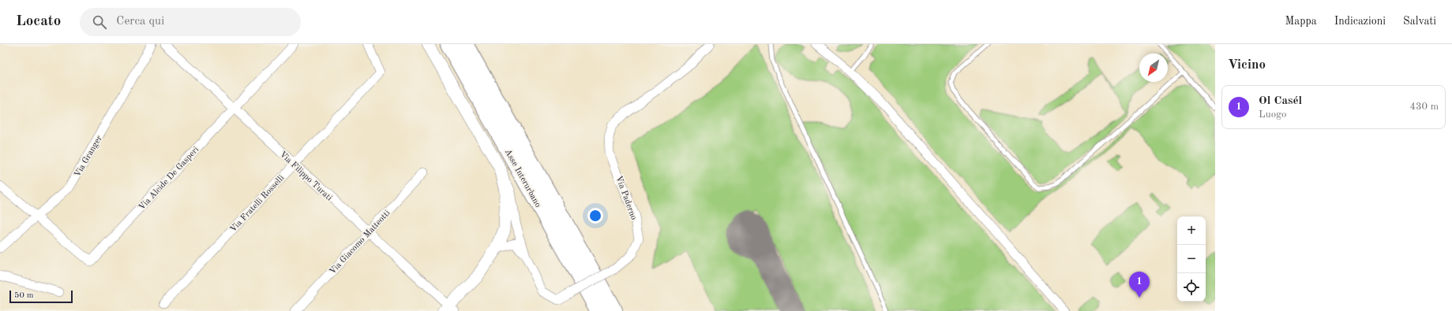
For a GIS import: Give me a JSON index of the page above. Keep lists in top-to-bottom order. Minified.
{"streets":{"highway":["Asse Interurbano"],"street":["Via Granger","Via Filippo Turati","Via Alcide De Gasperi","Via Paderno","Via Fratelli Rosselli","Via Giacomo Matteotti"]},"crossings":[["Via Granger","Via Alcide De Gasperi"],["Via Filippo Turati","Via Alcide De Gasperi"],["Via Filippo Turati","Via Paderno"],["Via Filippo Turati","Via Fratelli Rosselli"],["Via Filippo Turati","Via Giacomo Matteotti"]],"scale_bar":"50 m","north":"bottom left","page":{"header":"Locato","search":"Cerca qui","nav":["Mappa","Indicazioni","Salvati"],"heading":"Vicino","list":[{"mark":"1","name":"Ol Casél","note":"Luogo","value":"430 m"}],"map_buttons":["+","−"],"pins":"1","scale":"50 m"}}
